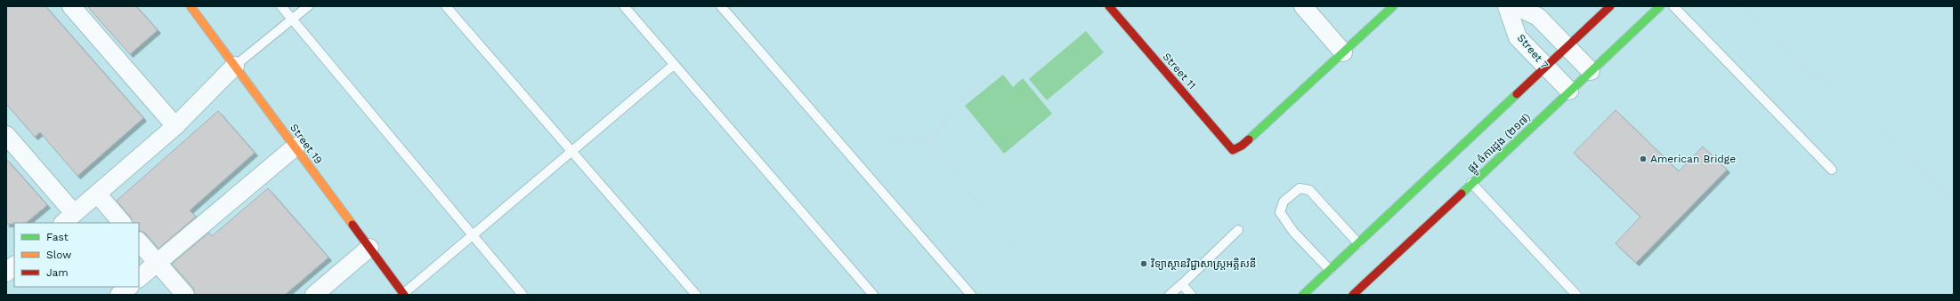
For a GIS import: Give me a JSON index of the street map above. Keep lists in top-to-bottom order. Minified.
{"streets":{"main road":["Street 11","ផ្លូវ ចំការដូង (២១៧)","Street 19"],"street":["Street 7"]},"crossings":[["Street 7","ផ្លូវ ចំការដូង (២១៧)"]],"places":["American Bridge","វិទ្យាស្ថានវិជ្ជាសាស្រ្តអគ្គិសនី"],"legend":["Fast","Slow","Jam"]}
